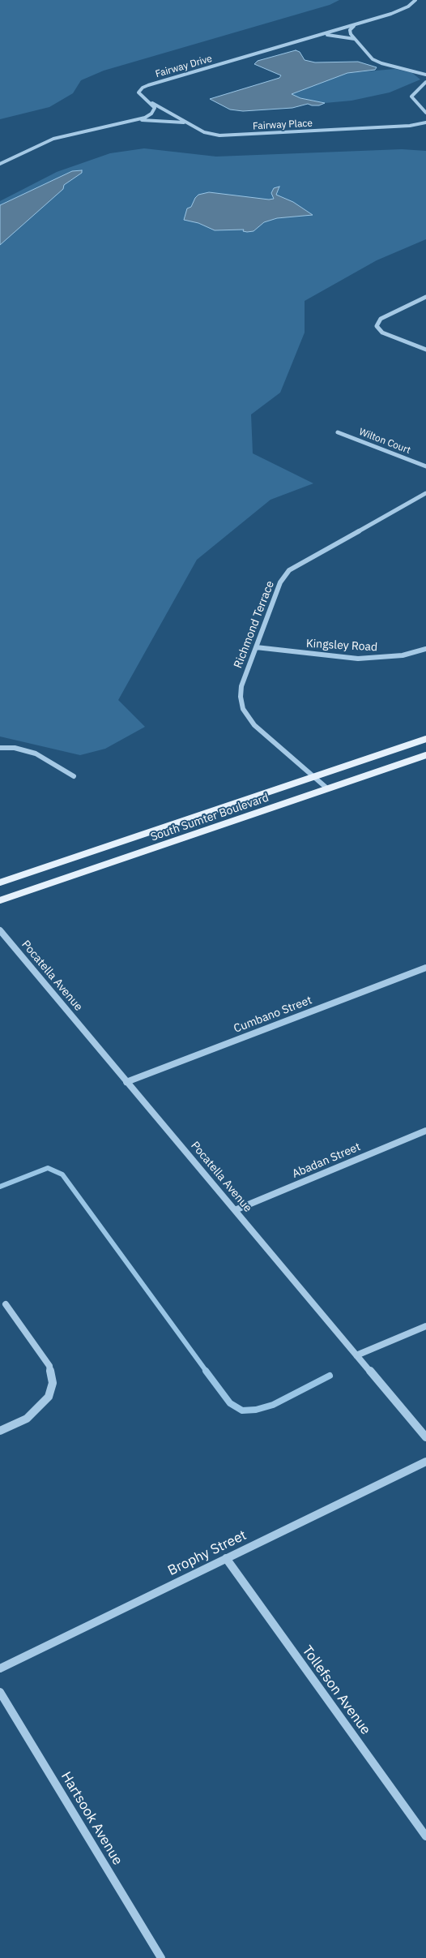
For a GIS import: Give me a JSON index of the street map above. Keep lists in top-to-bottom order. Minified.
{"streets":{"main road":["South Sumter Boulevard"],"street":["Fairway Drive","Fairway Place","Wilton Court","Richmond Terrace","Kingsley Road","Pocatella Avenue","Cumbano Street","Abadan Street","Brophy Street","Tollefson Avenue","Hartsook Avenue"]},"crossings":[["Fairway Drive","Fairway Place"],["Richmond Terrace","Kingsley Road"],["Richmond Terrace","South Sumter Boulevard"],["Pocatella Avenue","Cumbano Street"],["Pocatella Avenue","Abadan Street"],["Brophy Street","Tollefson Avenue"]]}
